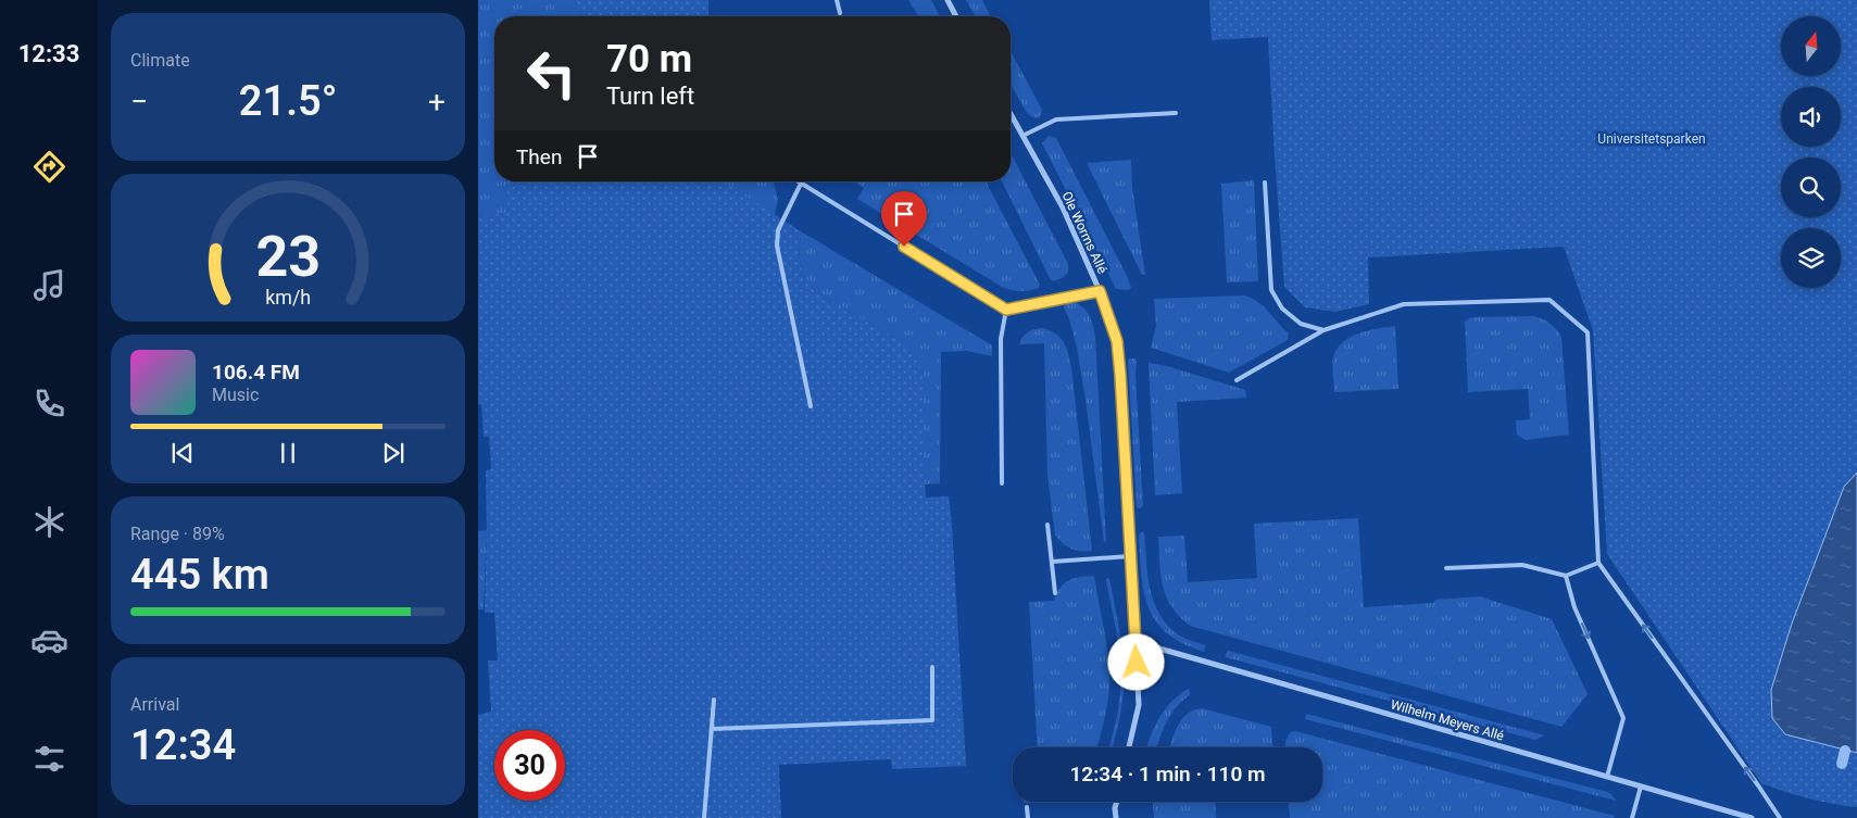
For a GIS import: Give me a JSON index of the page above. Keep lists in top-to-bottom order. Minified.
{"streets":{"street":["Ole Worms Allé","Wilhelm Meyers Allé"]},"crossings":[["Ole Worms Allé","Wilhelm Meyers Allé"]],"parks":["Universitetsparken"],"north":"top","page":{"tabs":"12:33","tile":["Climate",["Range · 89%","445 km"],["Arrival","12:34"]],"turn":["70 m","Turn left"],"heat":["−","21.5°","+"],"then":"Then","song":["106.4 FM","Music"],"limit":"30","trip":"12:34 · 1 min · 110 m","gauge":["23","km/h"]}}
